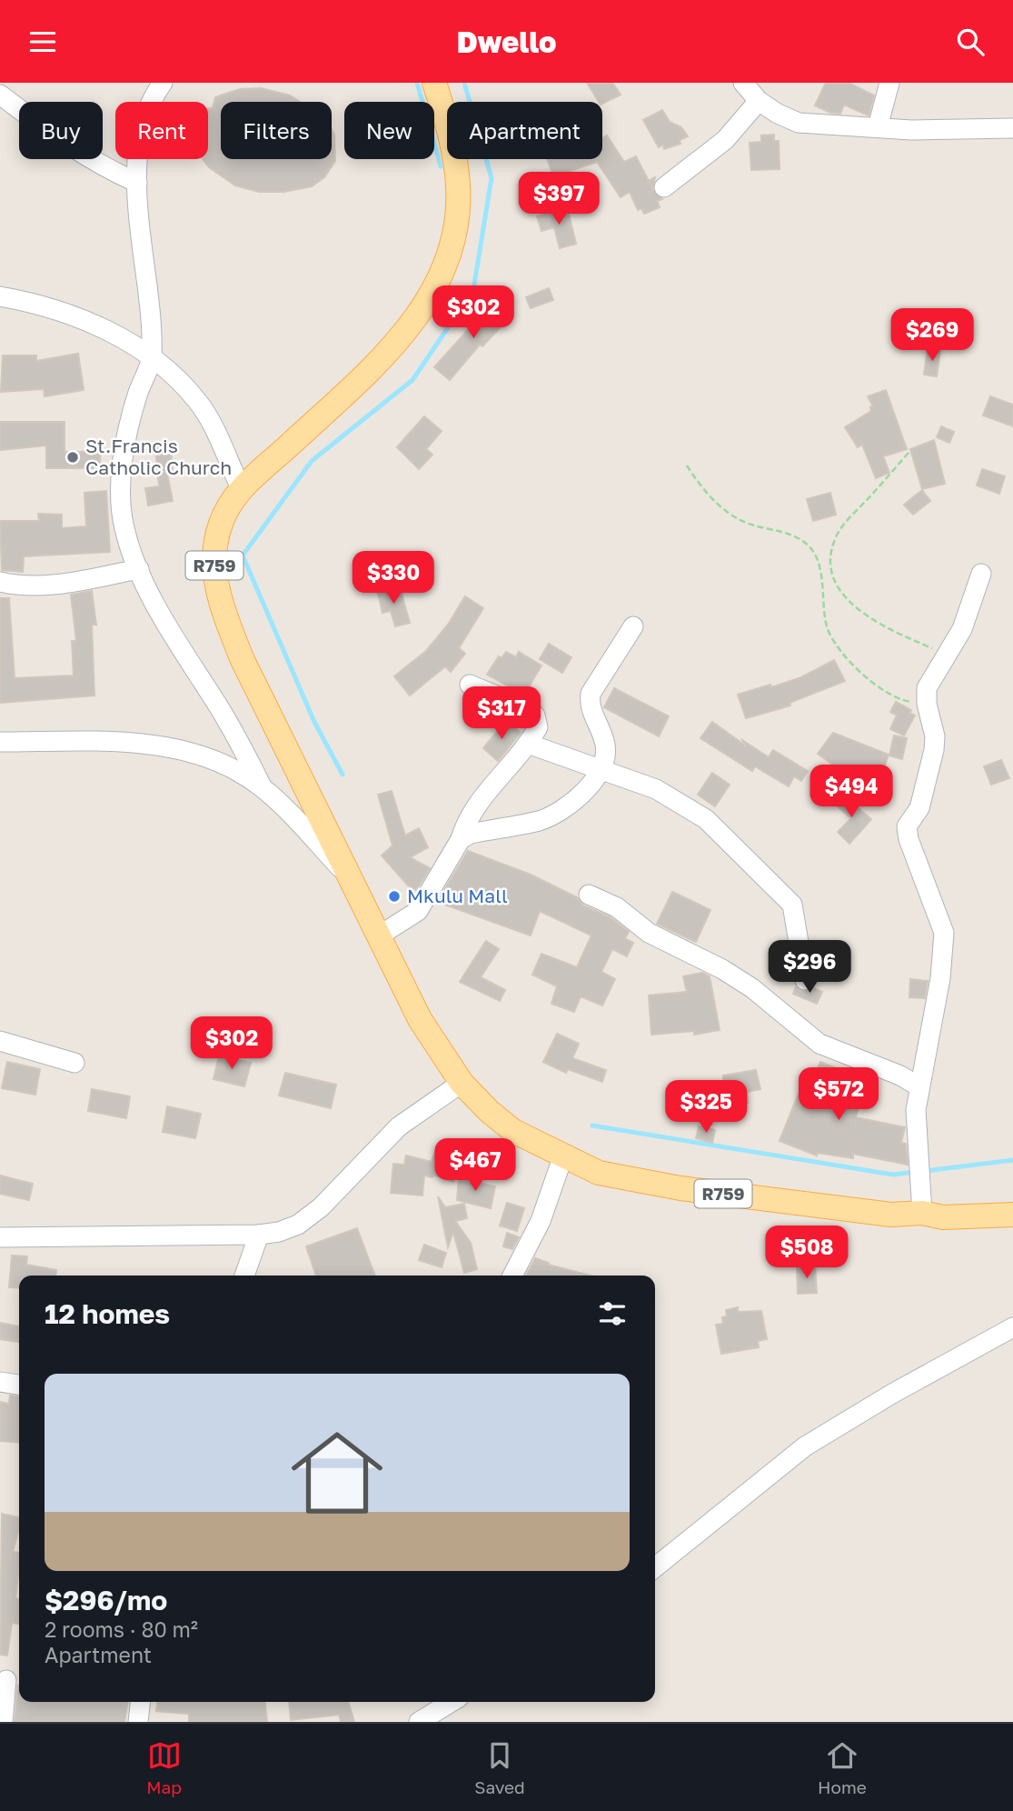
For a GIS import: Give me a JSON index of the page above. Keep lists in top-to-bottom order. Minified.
{"streets":{"main road":["R759"]},"places":["St.Francis Catholic Church","Mkulu Mall"],"page":{"header":"Dwello","chip":["Buy","Rent","Filters","New","Apartment"],"price":["$397","$302","$269","$330","$317","$494","$296","$302","$572","$325","$467","$508"],"heading":"12 homes","list":[{"name":"$296/mo","note":"2 rooms · 80 m² · Apartment"}],"tabs":["Map","Saved","Home"]}}
